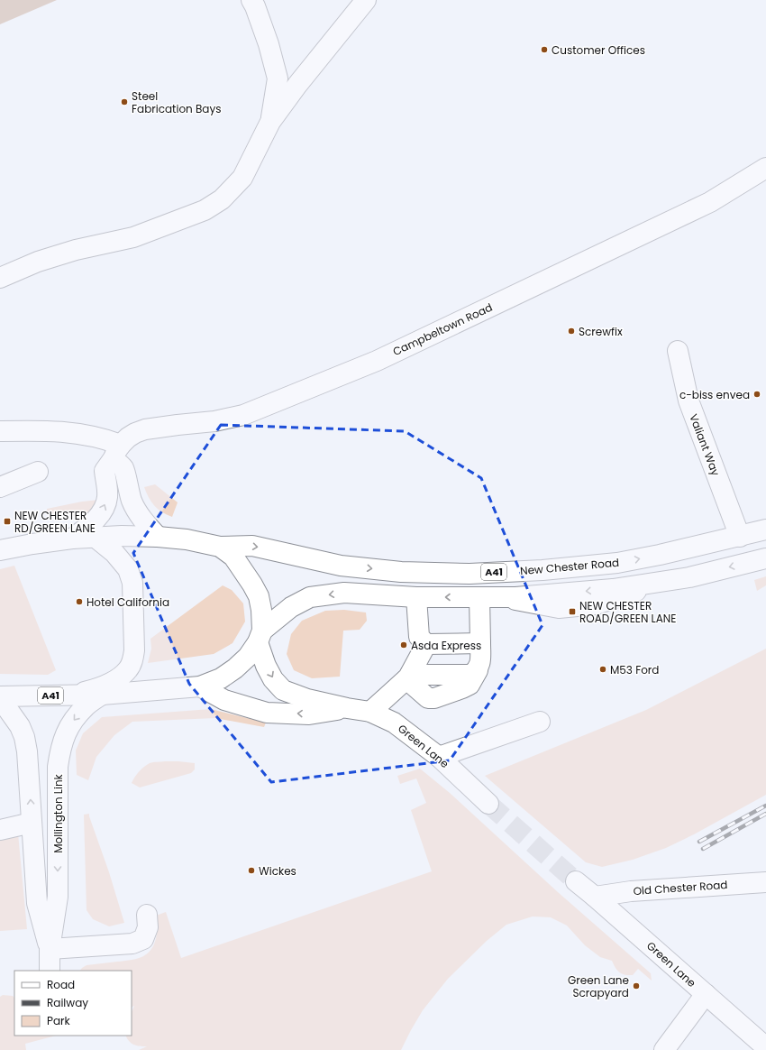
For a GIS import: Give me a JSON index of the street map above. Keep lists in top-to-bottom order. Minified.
{"streets":{"main road":["Campbeltown Road","Valiant Way","New Chester Road","A41","Green Lane","Mollington Link","Old Chester Road"]},"crossings":[["Valiant Way","New Chester Road"],["New Chester Road","A41"],["A41","Green Lane"],["A41","Mollington Link"],["Green Lane","Old Chester Road"]],"places":{"other":["Customer Offices","Steel Fabrication Bays","Screwfix","c-biss envea","Hotel California","Asda Express","M53 Ford","Wickes","Green Lane Scrapyard"],"transit":["NEW CHESTER RD/GREEN LANE","NEW CHESTER ROAD/GREEN LANE"]},"legend":["Road","Railway","Park"]}
